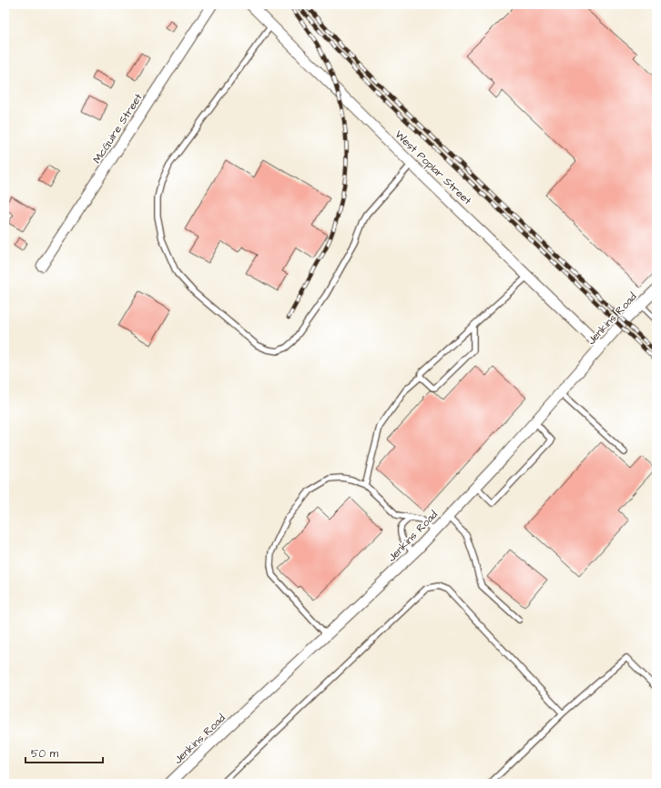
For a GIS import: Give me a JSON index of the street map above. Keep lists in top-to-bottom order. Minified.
{"streets":{"street":["McGuire Street","West Poplar Street","Jenkins Road"]},"crossings":[["West Poplar Street","Jenkins Road"]],"scale_bar":"50 m"}
